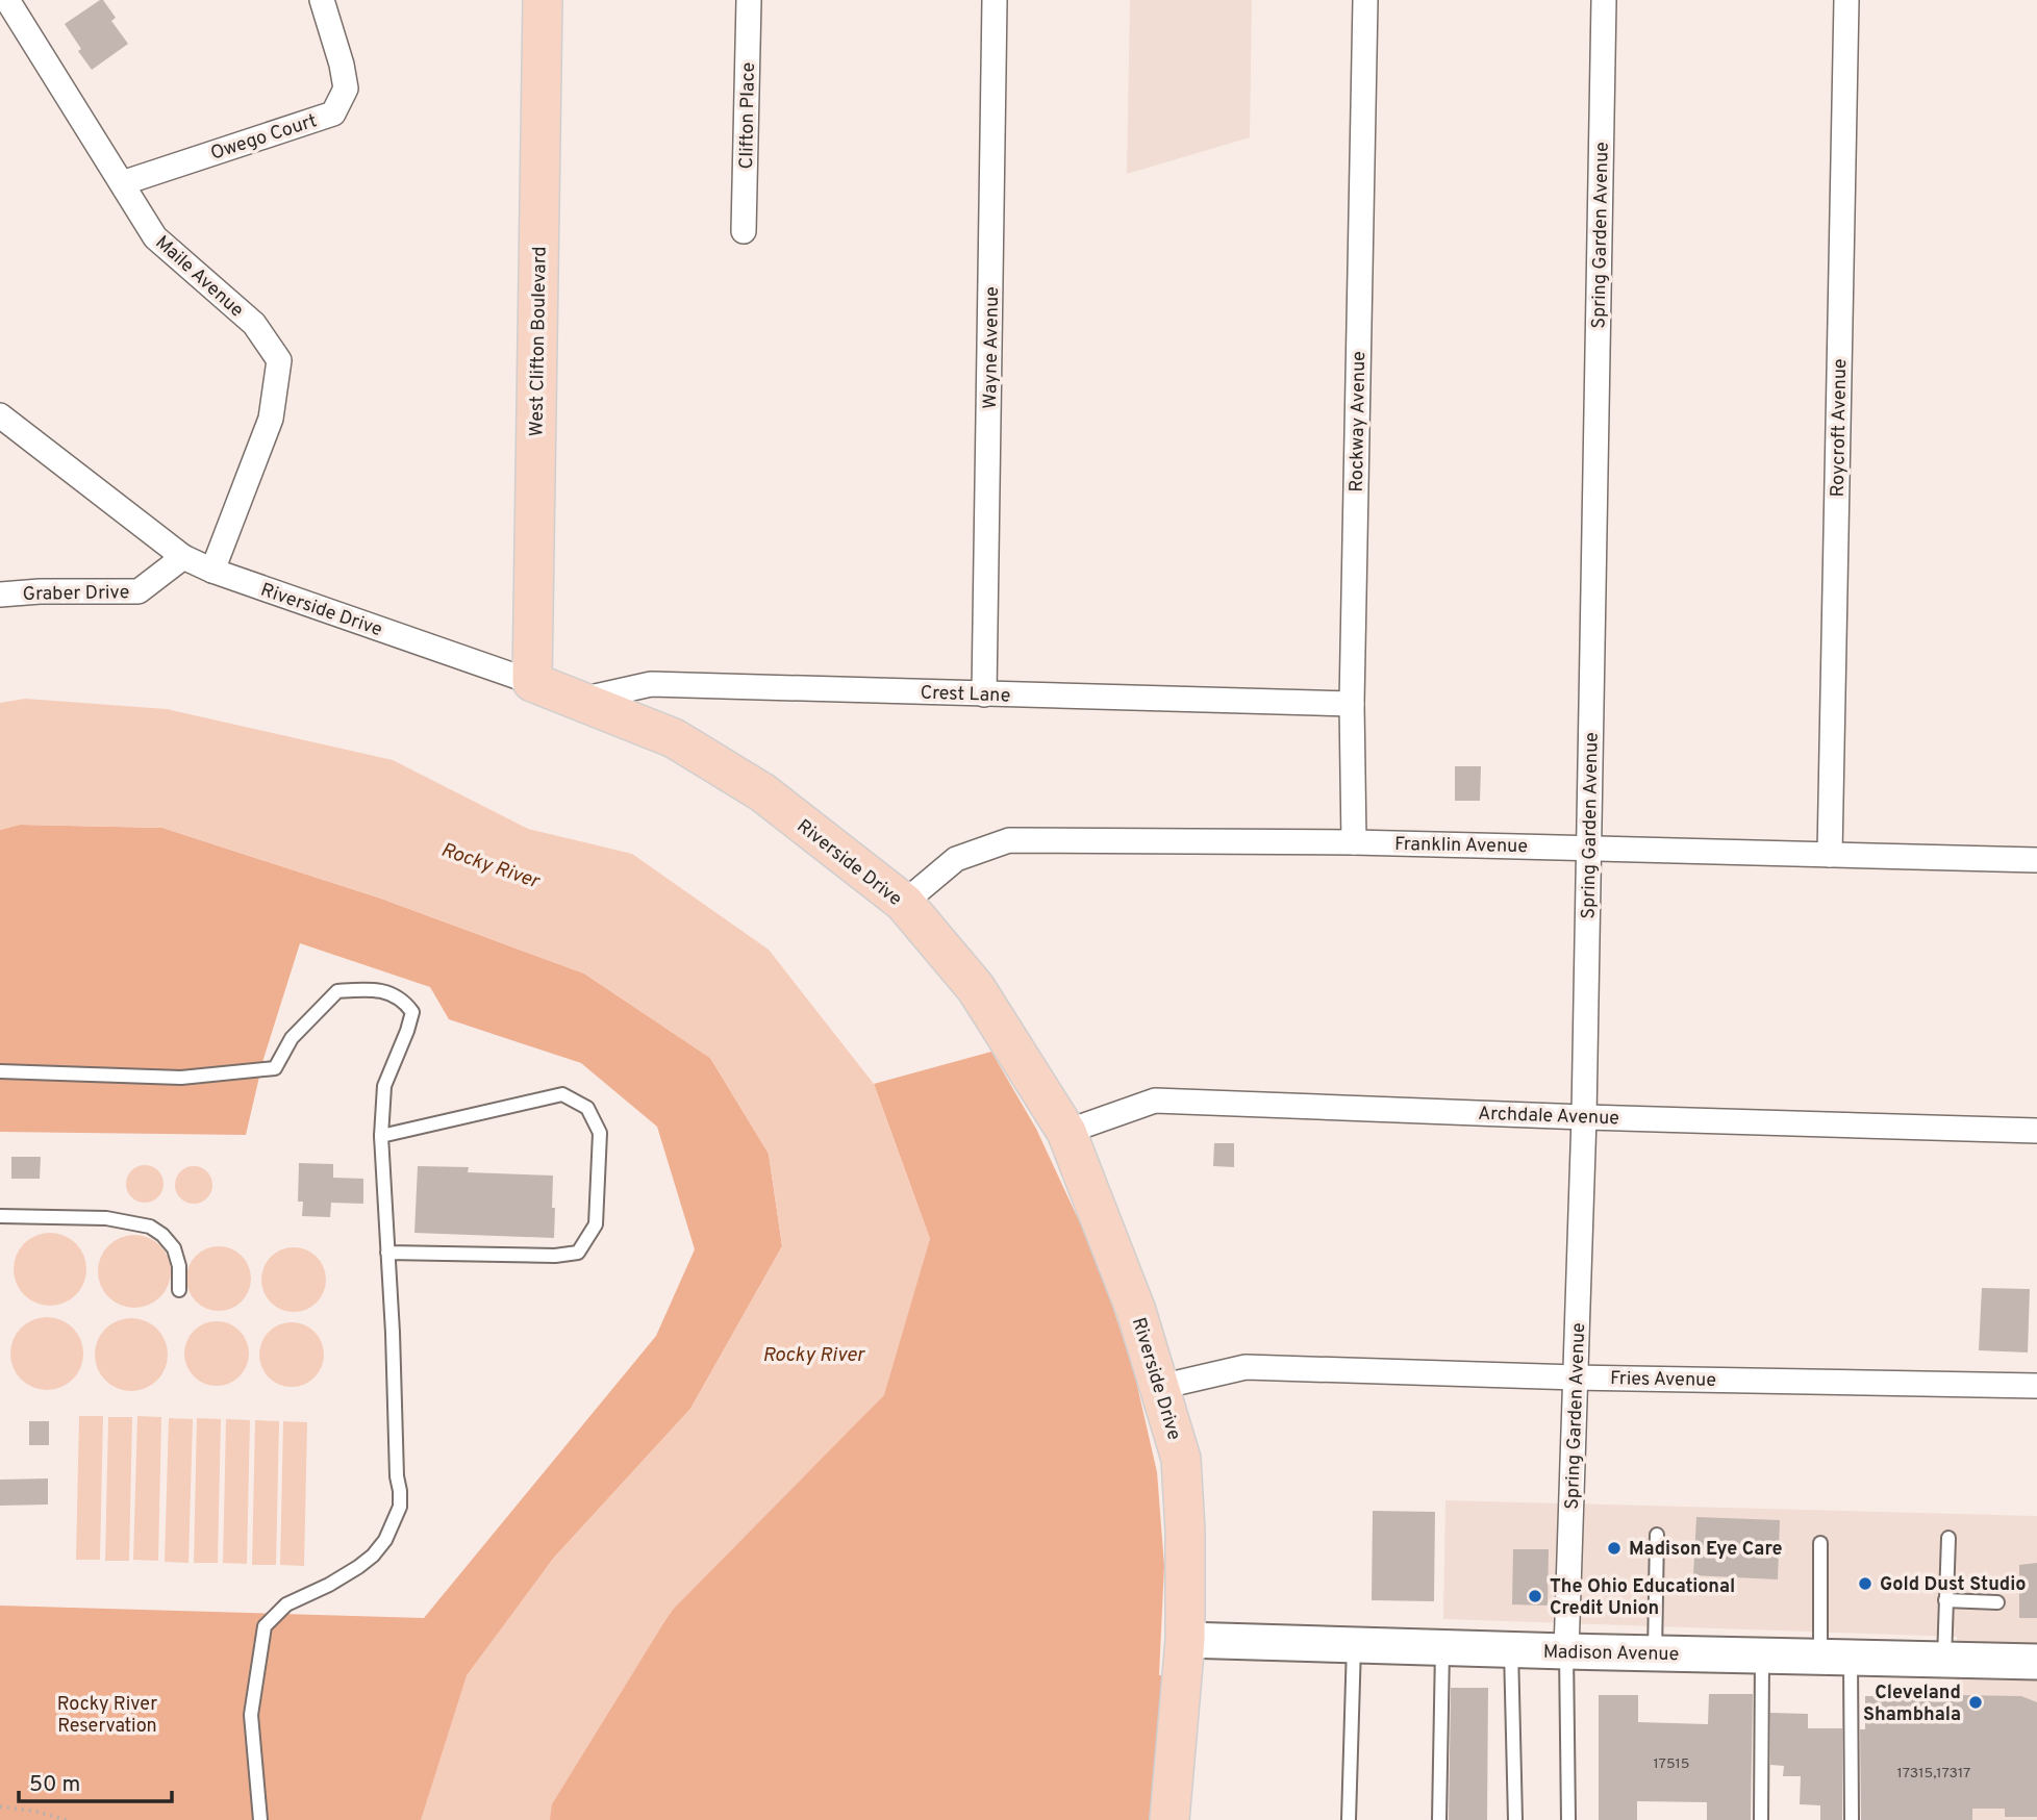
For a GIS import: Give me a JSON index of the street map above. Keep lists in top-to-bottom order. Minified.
{"streets":{"main road":["West Clifton Boulevard","Riverside Drive","Madison Avenue"],"street":["Clifton Place","Owego Court","Spring Garden Avenue","Maile Avenue","Wayne Avenue","Rockway Avenue","Roycroft Avenue","Graber Drive","Crest Lane","Franklin Avenue","Archdale Avenue","Fries Avenue"]},"crossings":[["Owego Court","Maile Avenue"],["Spring Garden Avenue","Franklin Avenue"],["Spring Garden Avenue","Archdale Avenue"],["Spring Garden Avenue","Fries Avenue"],["Spring Garden Avenue","Madison Avenue"],["Maile Avenue","Riverside Drive"],["West Clifton Boulevard","Riverside Drive"],["Wayne Avenue","Crest Lane"],["Rockway Avenue","Crest Lane"],["Rockway Avenue","Franklin Avenue"],["Roycroft Avenue","Franklin Avenue"],["Graber Drive","Riverside Drive"],["Riverside Drive","Crest Lane"],["Riverside Drive","Franklin Avenue"],["Riverside Drive","Archdale Avenue"],["Riverside Drive","Fries Avenue"],["Riverside Drive","Madison Avenue"]],"water":["Rocky River"],"parks":["Rocky River Reservation"],"places":["Madison Eye Care","Gold Dust Studio","The Ohio Educational Credit Union","Cleveland Shambhala"],"house_numbers":["17515","17315,17317"],"scale_bar":"50 m"}
